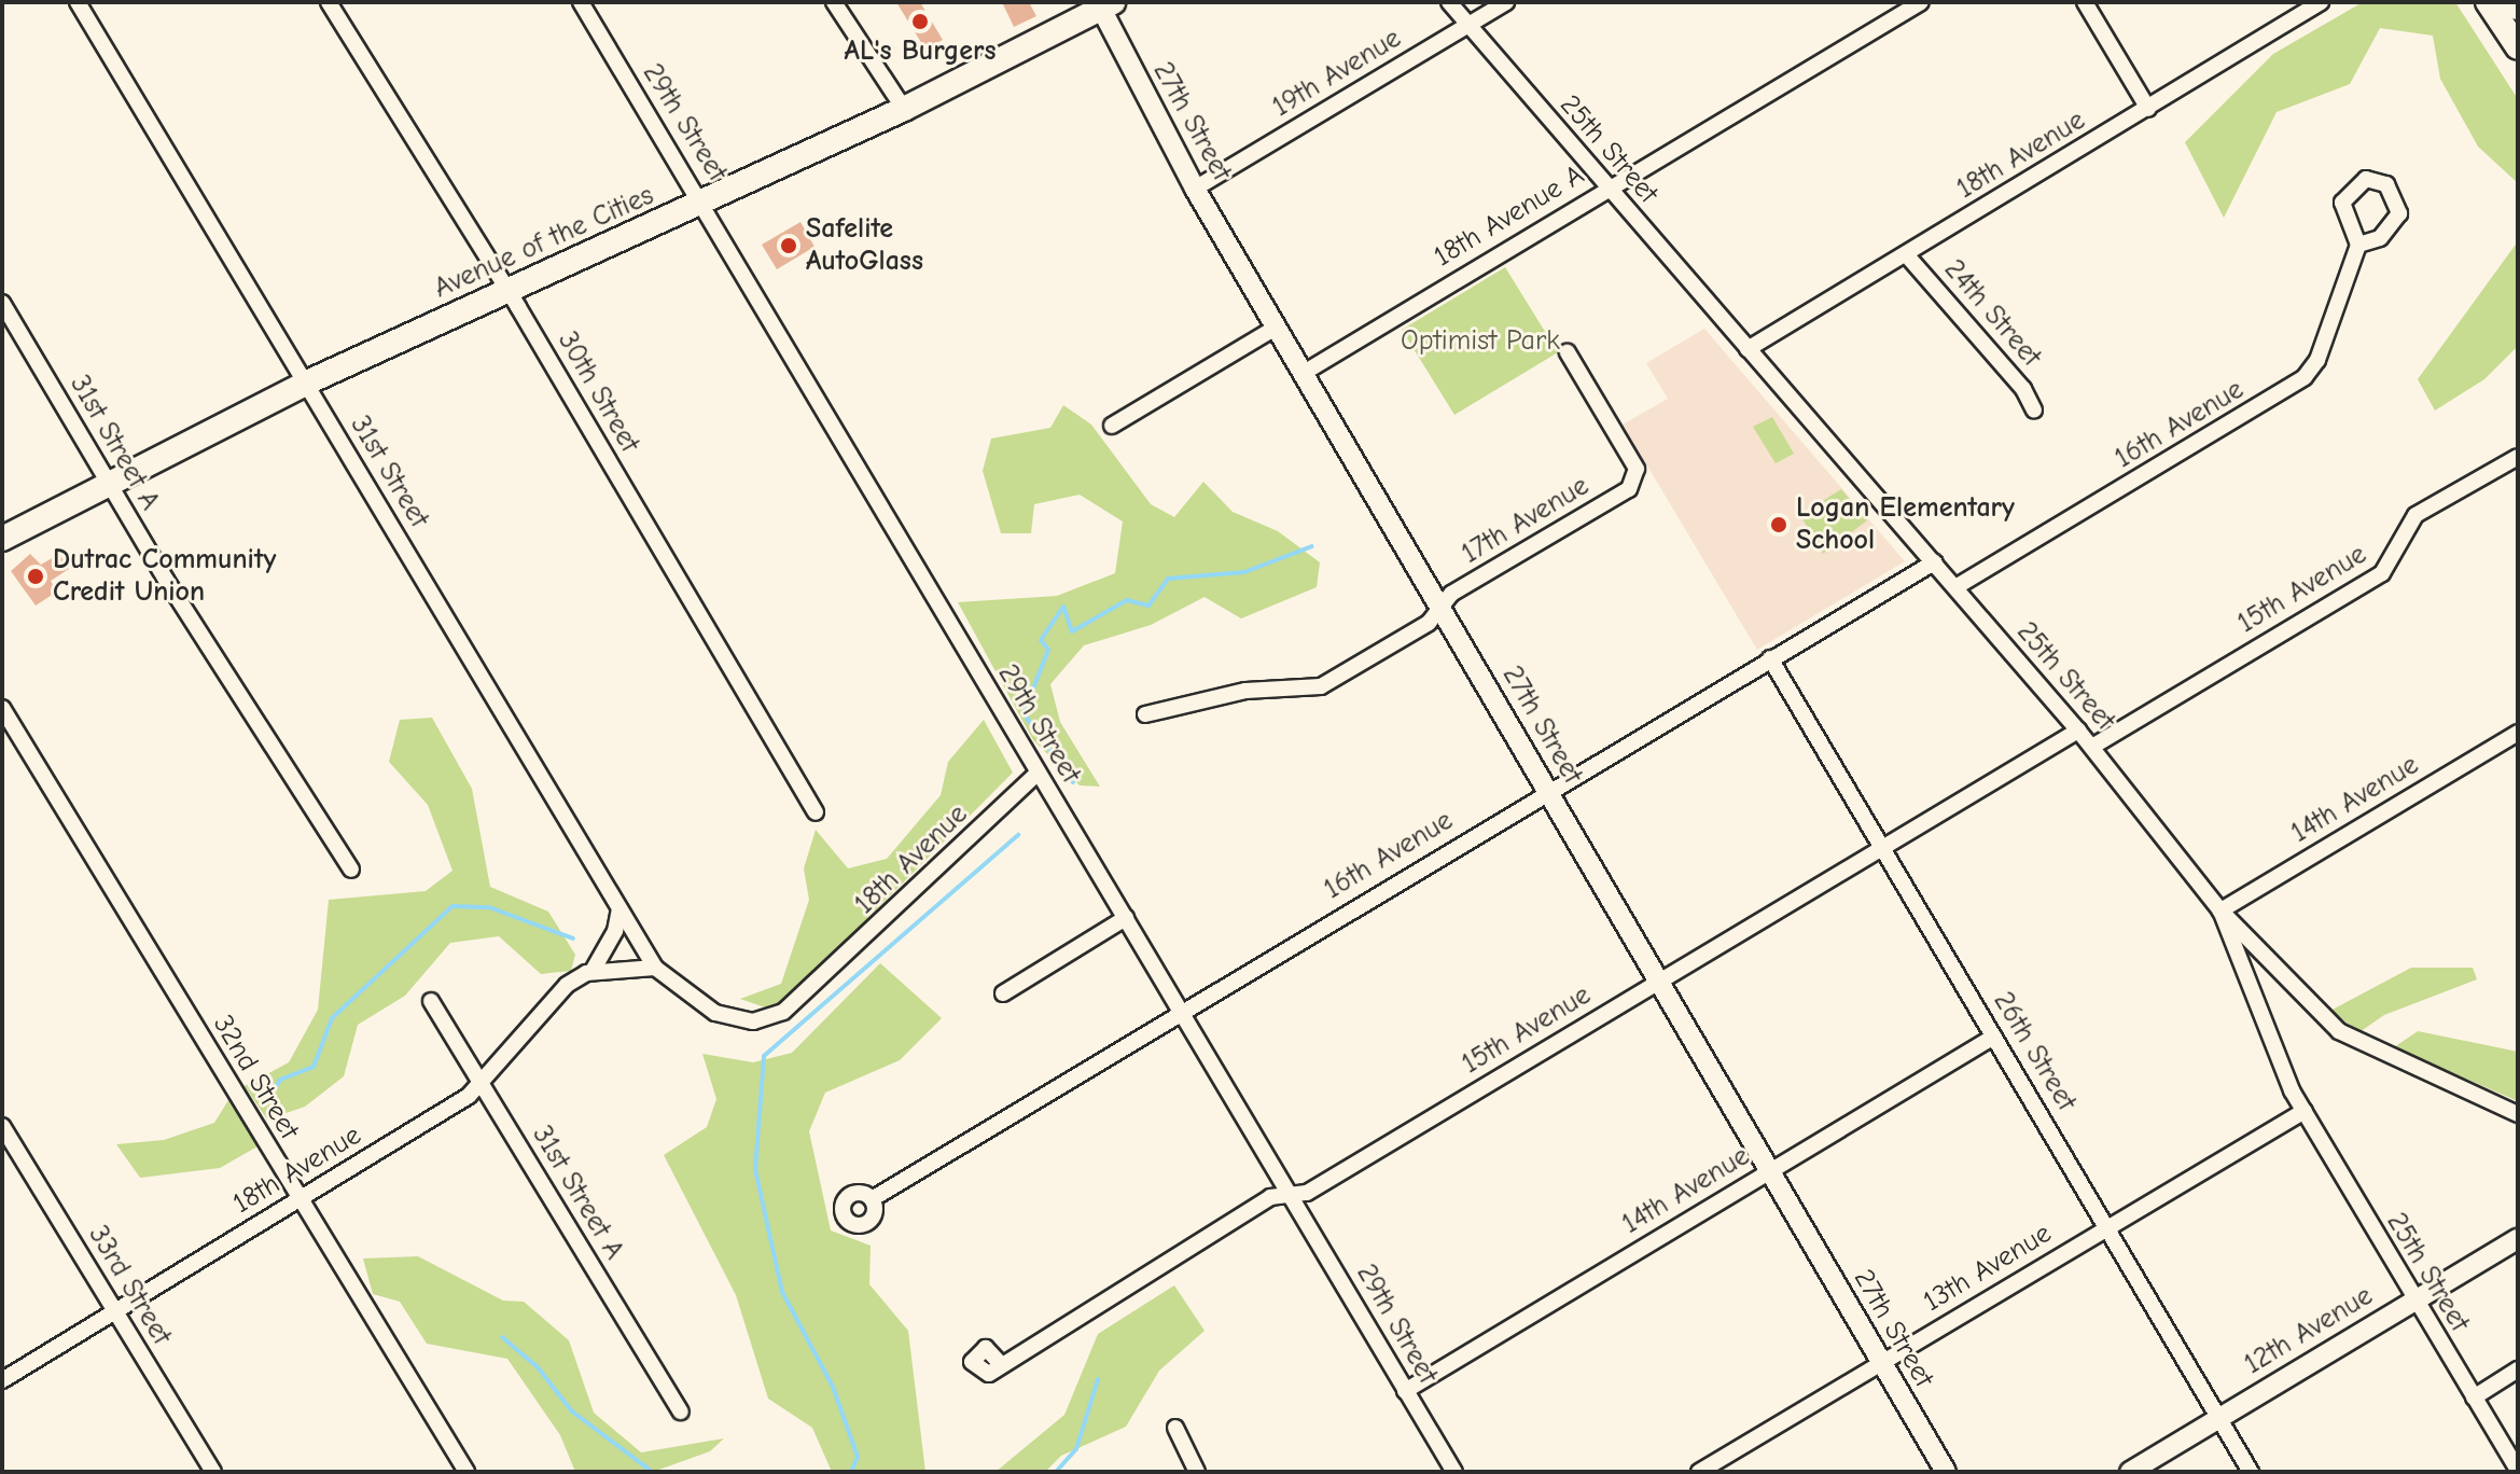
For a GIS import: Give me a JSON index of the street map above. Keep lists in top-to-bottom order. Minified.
{"streets":{"main road":["Avenue of the Cities"],"street":["19th Avenue","27th Street","29th Street","25th Street","18th Avenue","18th Avenue A","24th Street","30th Street","16th Avenue","31st Street A","31st Street","17th Avenue","15th Avenue","14th Avenue","26th Street","32nd Street","13th Avenue","33rd Street","12th Avenue"]},"crossings":[["19th Avenue","27th Street"],["19th Avenue","25th Street"],["27th Street","18th Avenue A"],["27th Street","Avenue of the Cities"],["27th Street","16th Avenue"],["27th Street","17th Avenue"],["27th Street","15th Avenue"],["27th Street","14th Avenue"],["27th Street","13th Avenue"],["29th Street","18th Avenue"],["29th Street","Avenue of the Cities"],["29th Street","16th Avenue"],["29th Street","15th Avenue"],["29th Street","14th Avenue"],["25th Street","18th Avenue"],["25th Street","18th Avenue A"],["25th Street","16th Avenue"],["25th Street","15th Avenue"],["25th Street","14th Avenue"],["25th Street","13th Avenue"],["25th Street","12th Avenue"],["18th Avenue","24th Street"],["18th Avenue","31st Street A"],["18th Avenue","31st Street"],["18th Avenue","32nd Street"],["18th Avenue","33rd Street"],["Avenue of the Cities","30th Street"],["Avenue of the Cities","31st Street A"],["Avenue of the Cities","31st Street"],["16th Avenue","26th Street"],["15th Avenue","26th Street"],["14th Avenue","26th Street"],["26th Street","13th Avenue"],["26th Street","12th Avenue"]],"parks":["Optimist Park"],"places":["AL's Burgers","Safelite AutoGlass","Logan Elementary School","Dutrac Community Credit Union"]}
